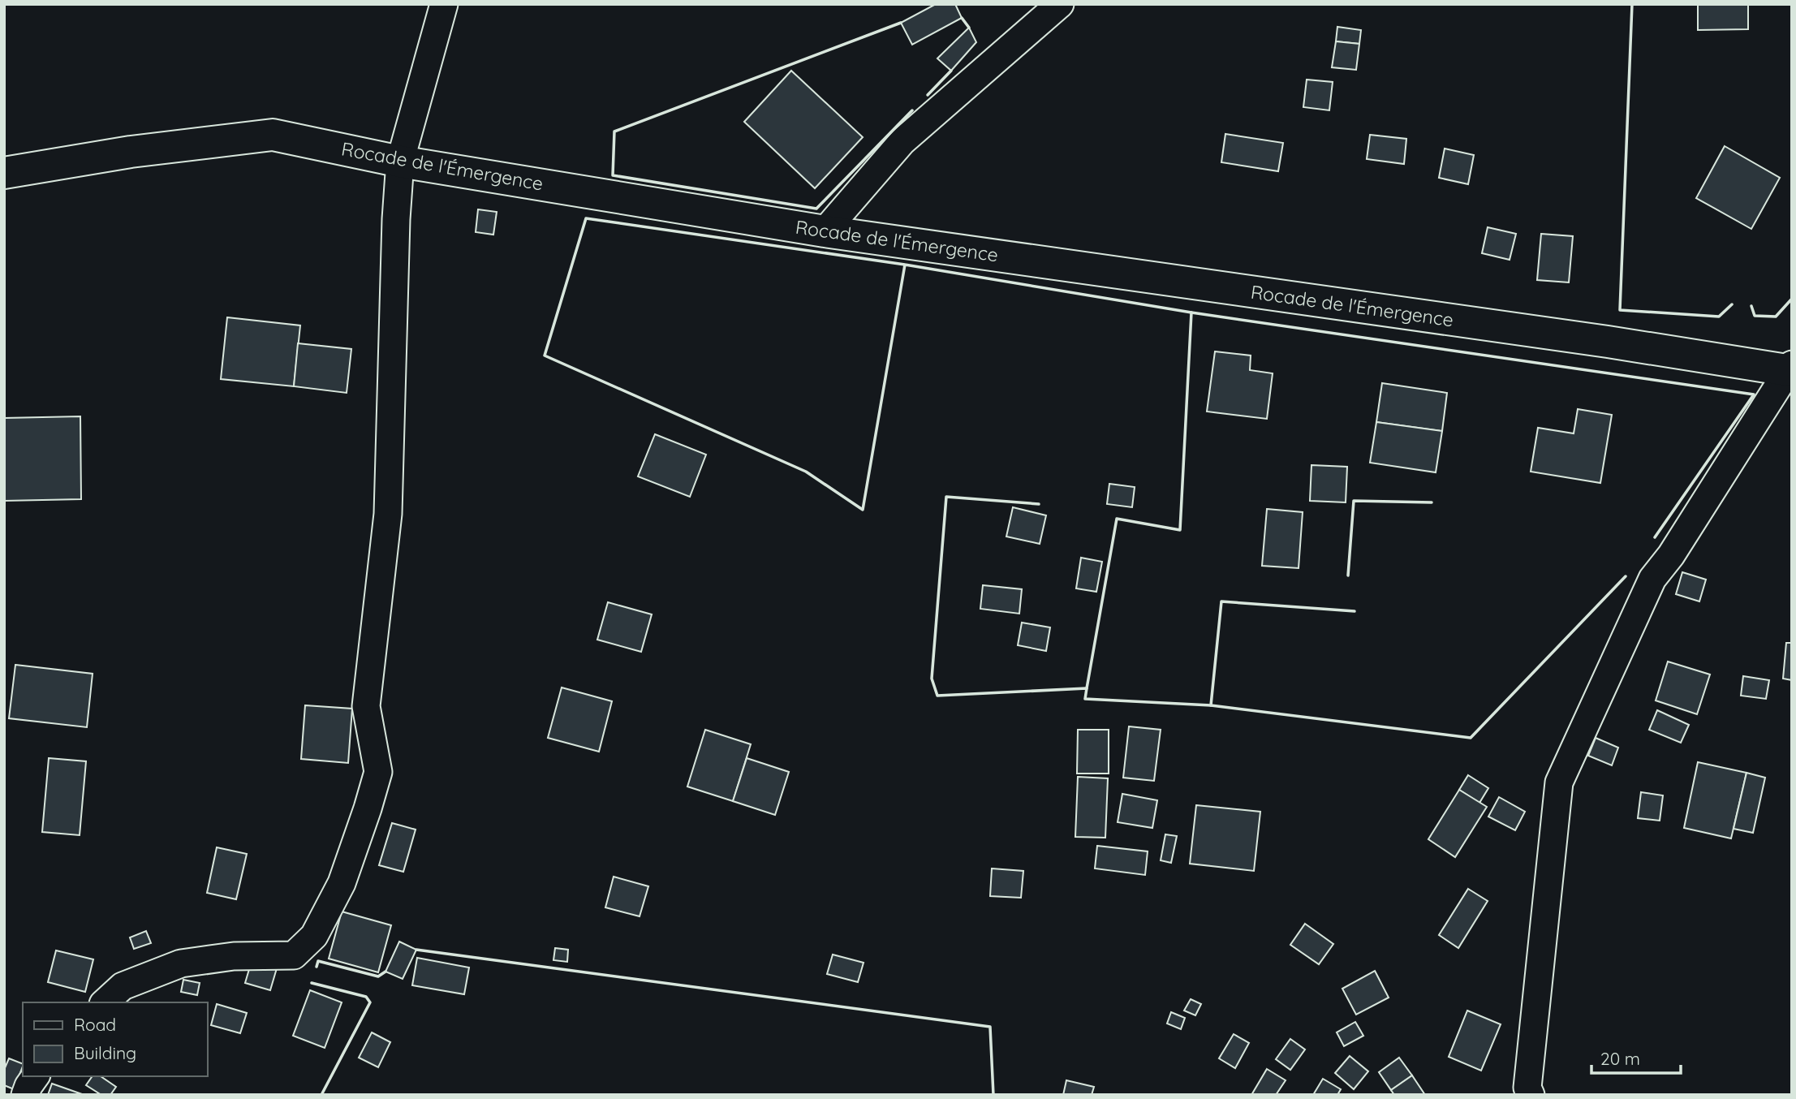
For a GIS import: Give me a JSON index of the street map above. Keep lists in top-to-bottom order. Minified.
{"streets":{"street":["Rocade de l'Émergence"]},"legend":["Road","Building"],"scale_bar":"20 m"}
